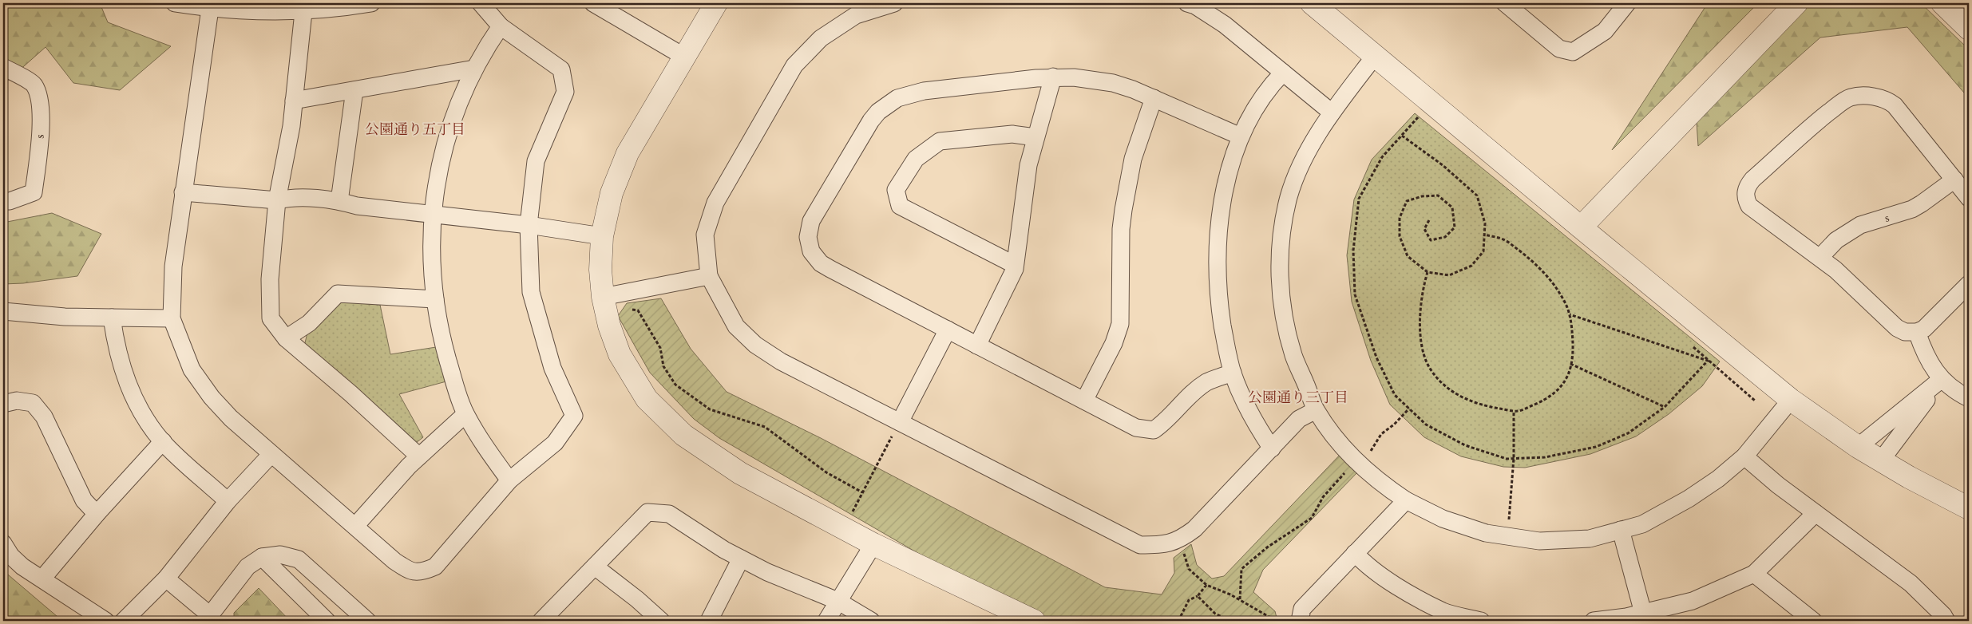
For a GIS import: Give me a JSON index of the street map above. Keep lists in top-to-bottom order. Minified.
{"streets":{"street":["s"]},"districts":["公園通り五丁目","公園通り三丁目"]}
